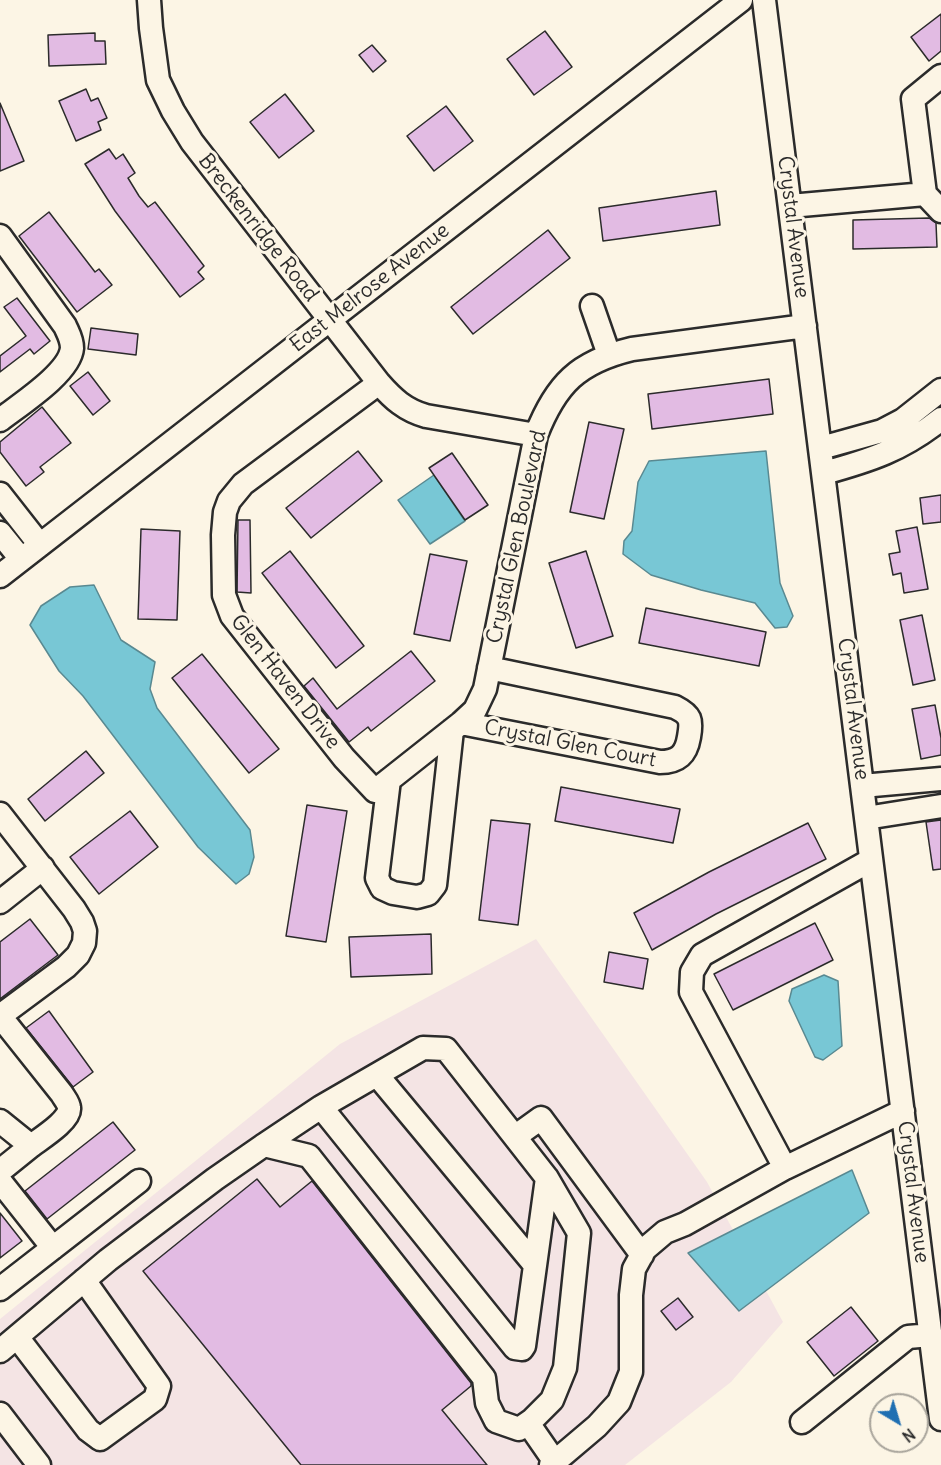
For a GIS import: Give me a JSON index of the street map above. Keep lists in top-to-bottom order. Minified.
{"streets":{"street":["Crystal Avenue","Breckenridge Road","East Melrose Avenue","Crystal Glen Boulevard","Glen Haven Drive","Crystal Glen Court"]},"crossings":[["Crystal Avenue","Crystal Glen Boulevard"],["Breckenridge Road","East Melrose Avenue"],["Breckenridge Road","Crystal Glen Boulevard"],["Breckenridge Road","Glen Haven Drive"],["Crystal Glen Boulevard","Glen Haven Drive"],["Crystal Glen Boulevard","Crystal Glen Court"]],"north":"bottom right"}
